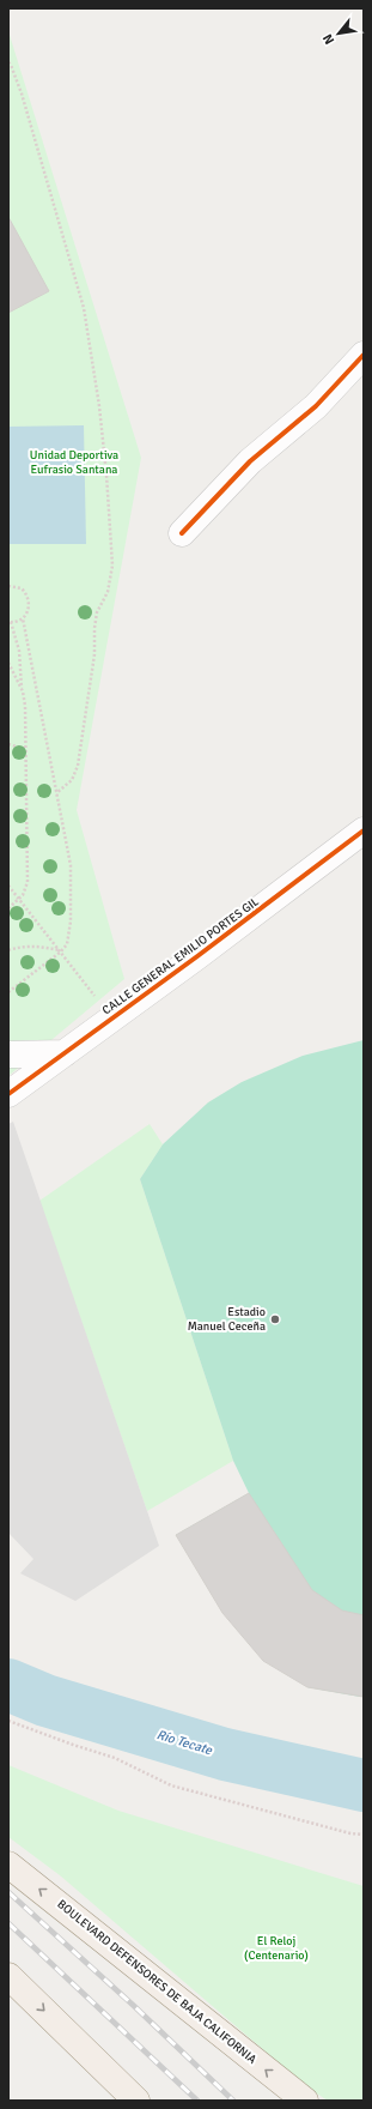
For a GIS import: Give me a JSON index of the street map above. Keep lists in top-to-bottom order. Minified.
{"streets":{"main road":["BOULEVARD DEFENSORES DE BAJA CALIFORNIA"],"street":["CALLE GENERAL EMILIO PORTES GIL"]},"water":["Río Tecate"],"parks":["Unidad Deportiva Eufrasio Santana","El Reloj (Centenario)"],"places":["Estadio Manuel Ceceña"],"north":"bottom left"}
